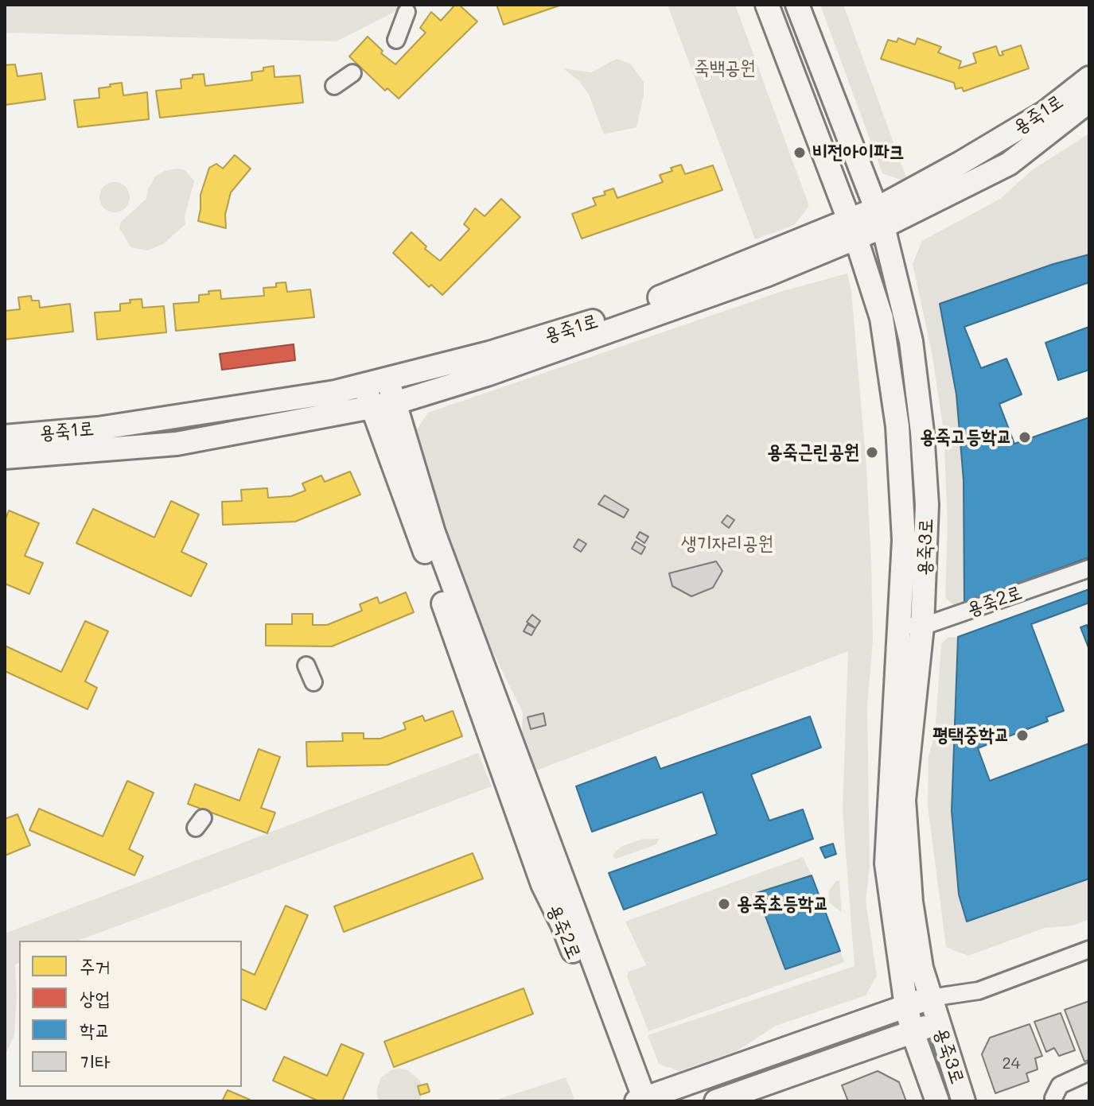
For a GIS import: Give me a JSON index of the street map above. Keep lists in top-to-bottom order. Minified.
{"streets":{"street":["용죽1로","용죽3로","용죽2로"]},"crossings":[["용죽1로","용죽3로"],["용죽1로","용죽2로"],["용죽3로","용죽2로"]],"parks":["죽백공원","생기자리공원"],"places":["비전아이파크","용죽고등학교","용죽근린공원","평택중학교","용죽초등학교"],"house_numbers":["24"],"legend":["주거","상업","학교","기타"]}
